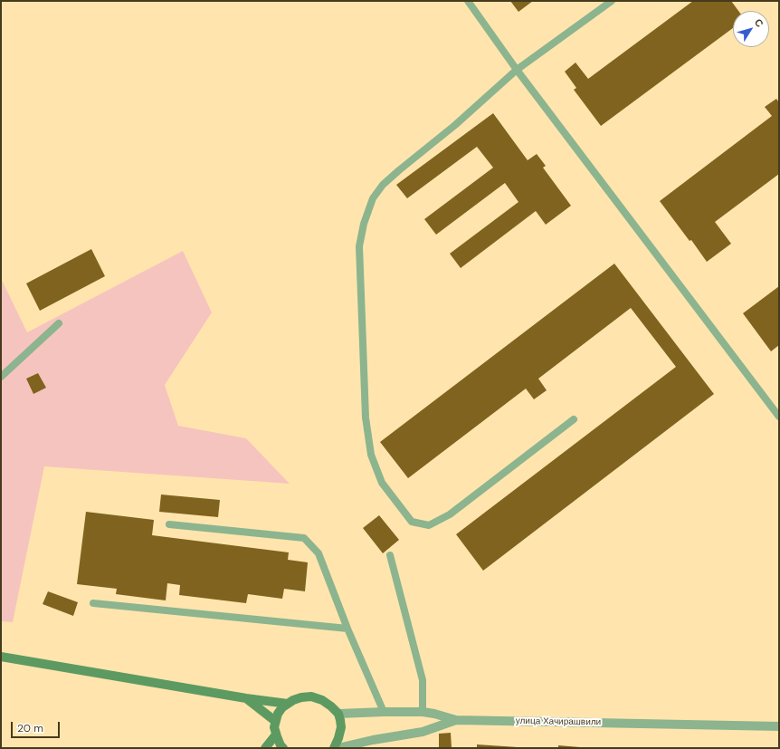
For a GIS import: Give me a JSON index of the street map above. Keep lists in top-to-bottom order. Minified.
{"streets":{"street":["улица Хачирашвили"]},"scale_bar":"20 m","north":"top right"}
